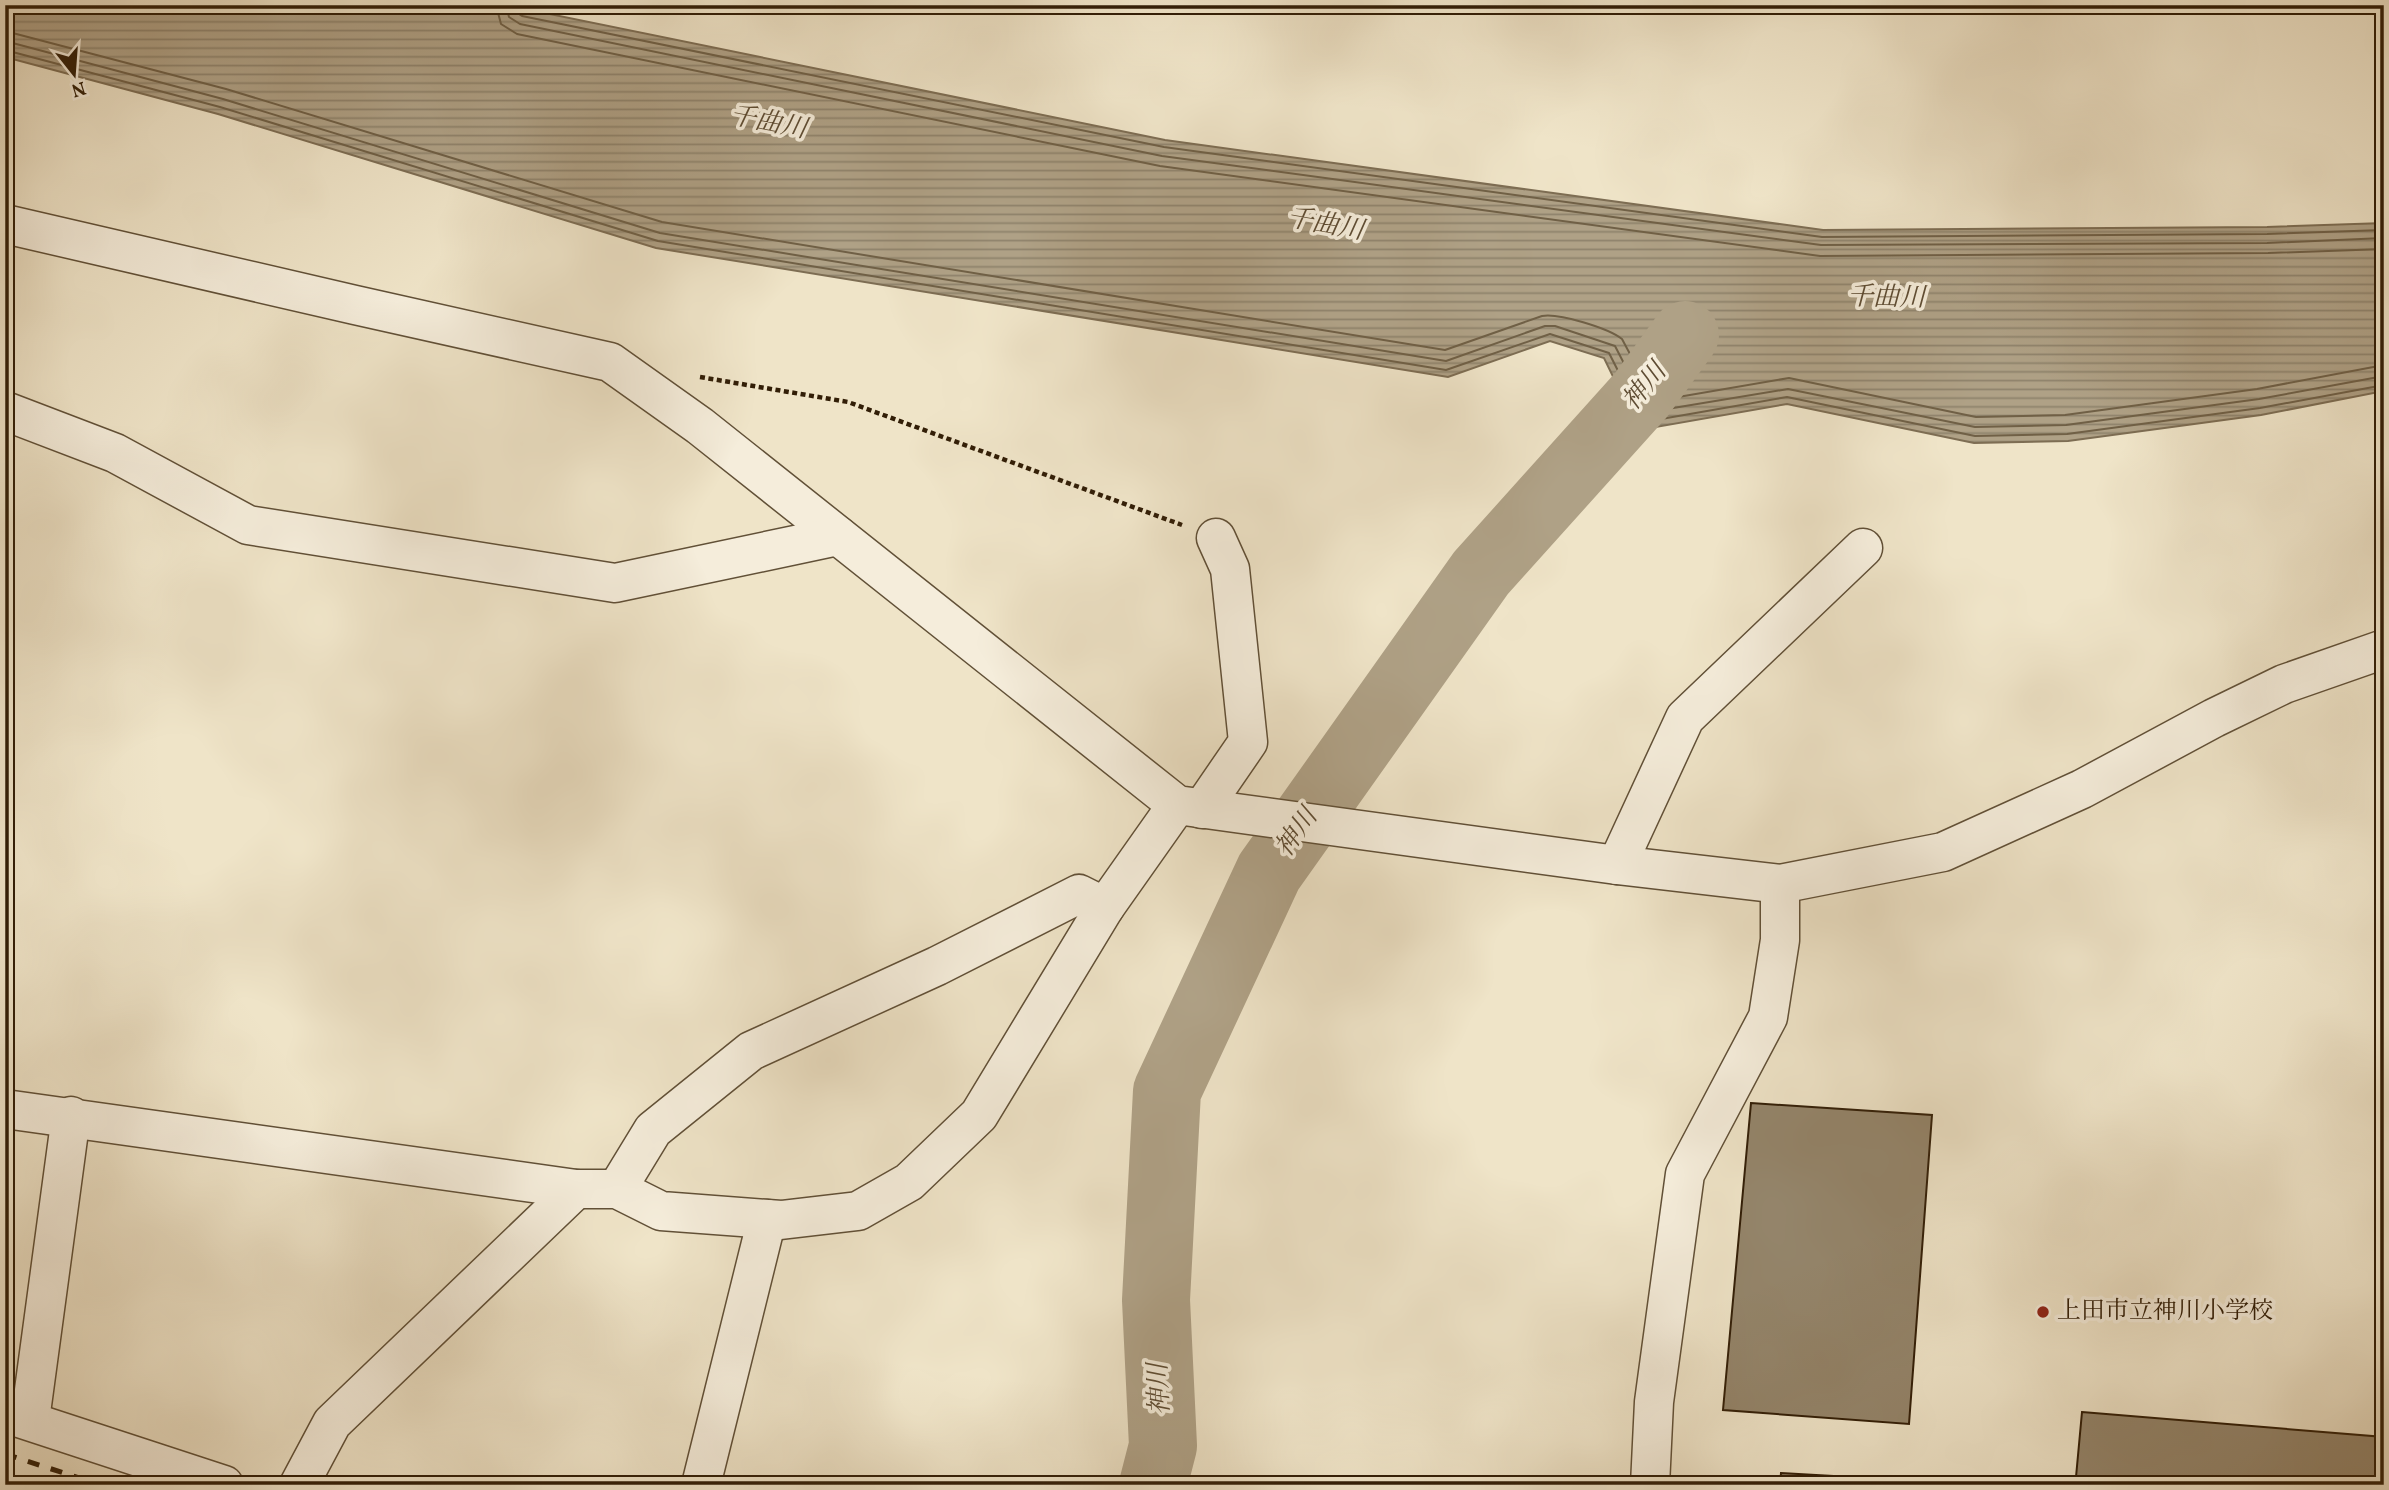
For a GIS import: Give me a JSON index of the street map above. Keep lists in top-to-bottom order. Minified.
{"water":["千曲川","神川"],"places":["上田市立神川小学校"],"north":"bottom"}
